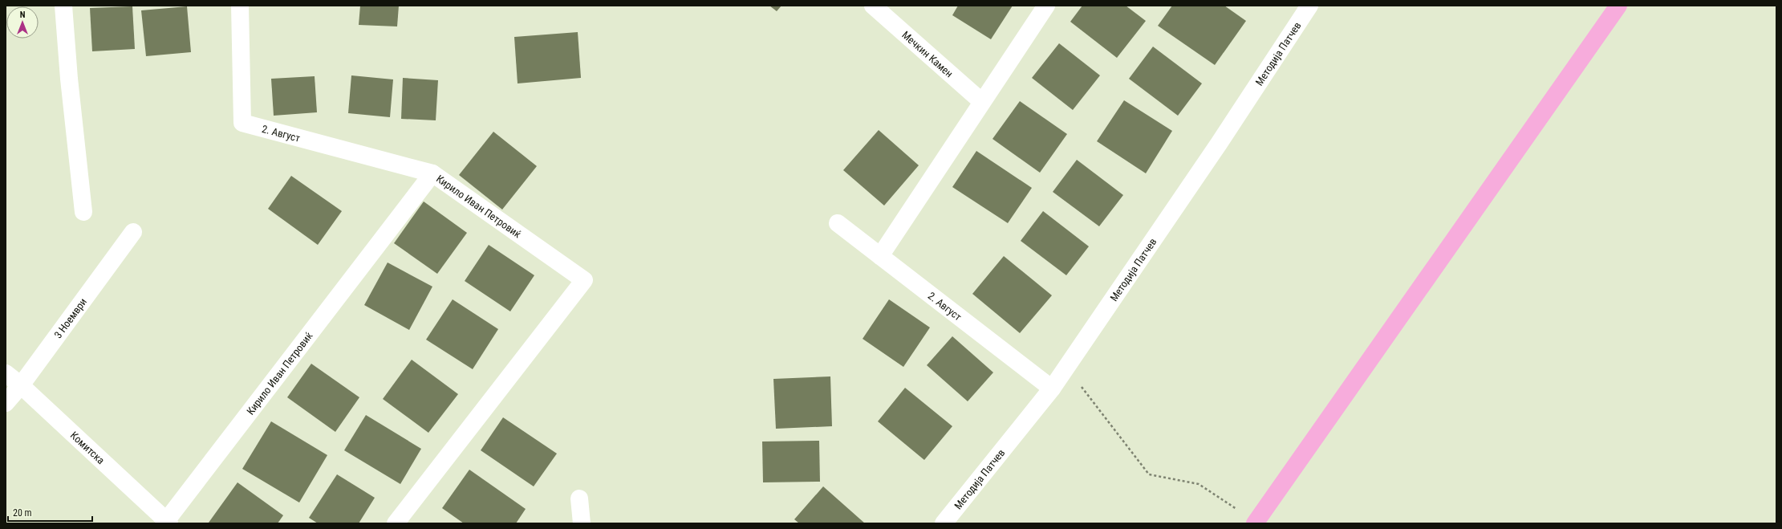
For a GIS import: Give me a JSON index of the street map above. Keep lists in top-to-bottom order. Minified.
{"streets":{"street":["Мечкин Камен","Методиjа Патчев","2. Август","Кирило Иван Петровиќ","3 Ноември","Комитска"]},"crossings":[["Методиjа Патчев","2. Август"],["2. Август","Кирило Иван Петровиќ"],["Кирило Иван Петровиќ","Комитска"],["3 Ноември","Комитска"]],"scale_bar":"20 m","north":"top"}
